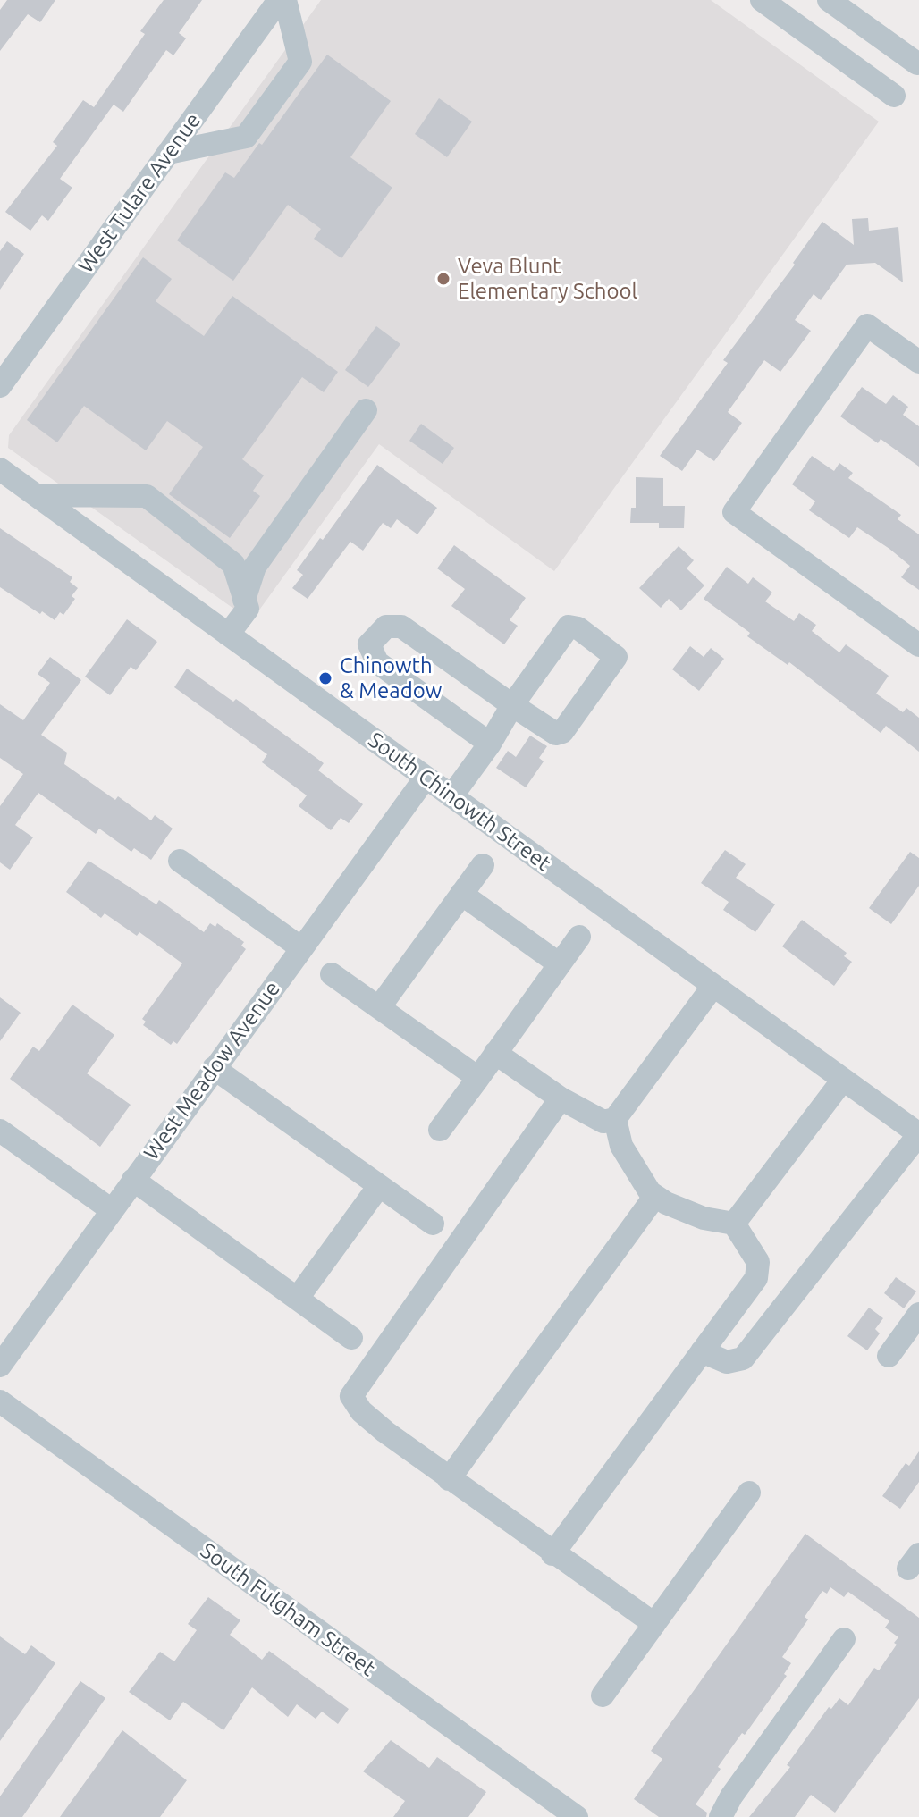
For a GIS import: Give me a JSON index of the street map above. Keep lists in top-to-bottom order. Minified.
{"streets":{"street":["West Tulare Avenue","South Chinowth Street","West Meadow Avenue","South Fulgham Street"]},"crossings":[["South Chinowth Street","West Meadow Avenue"]],"places":["Veva Blunt Elementary School","Chinowth & Meadow"]}
